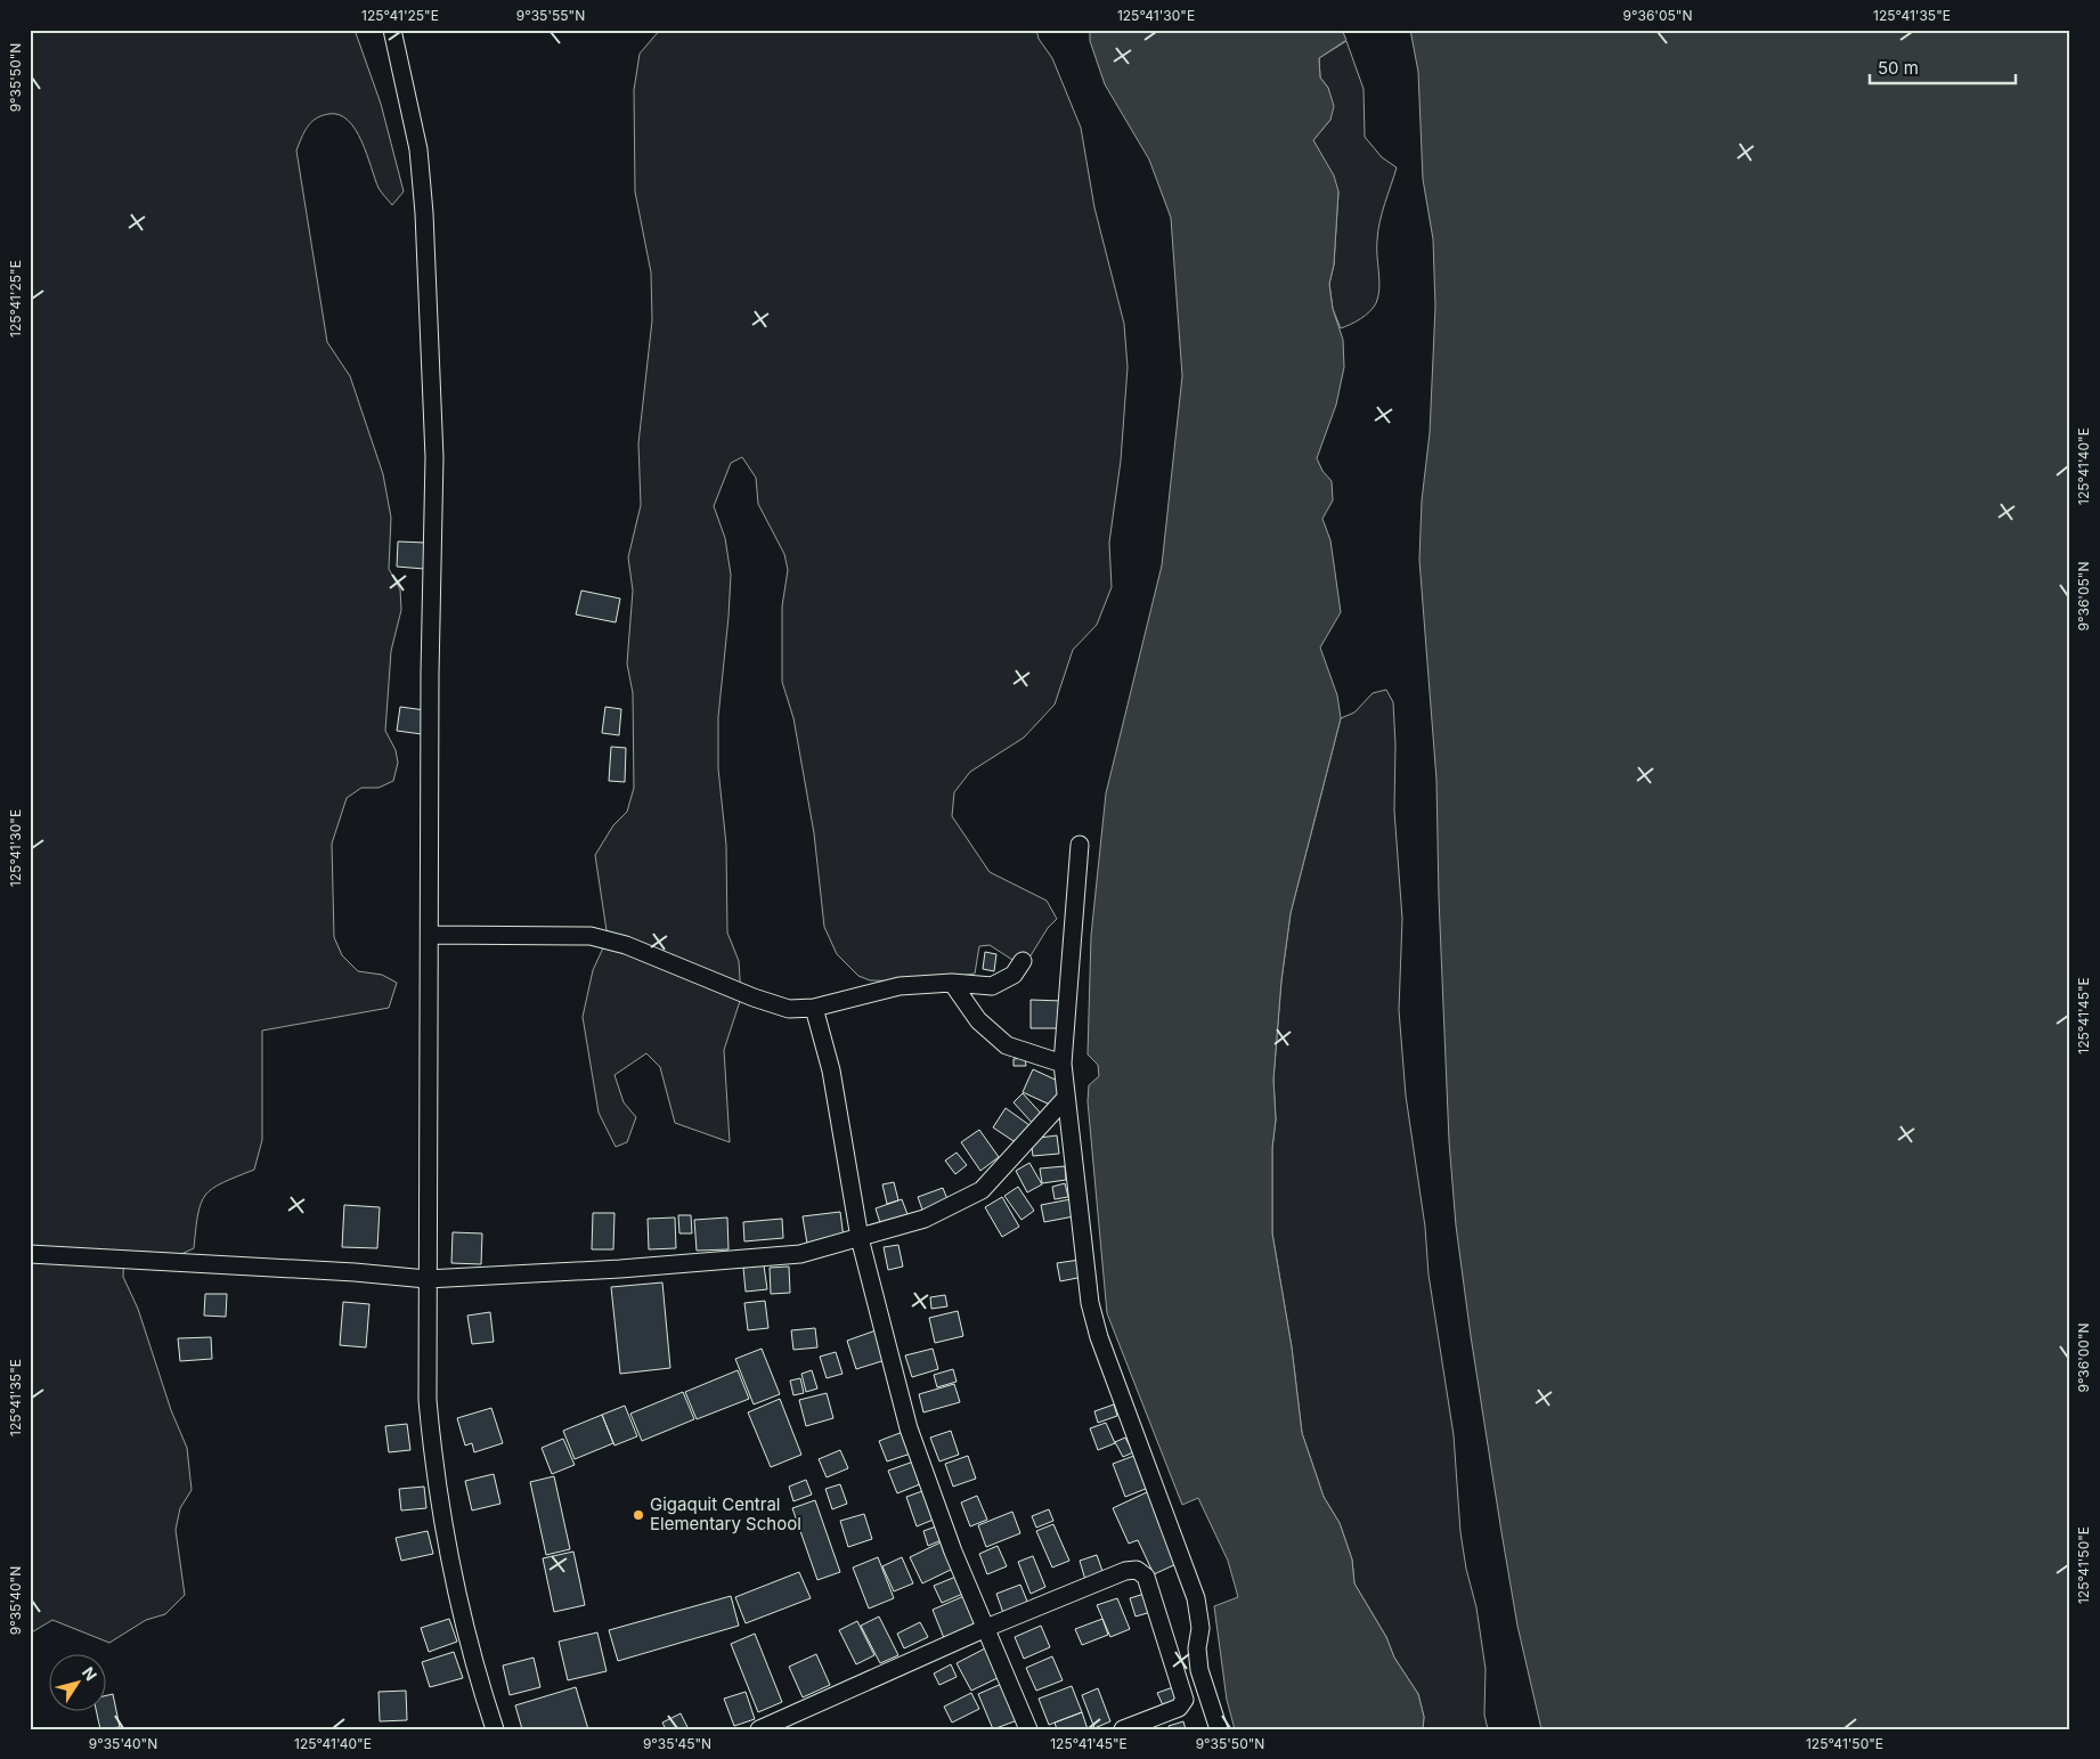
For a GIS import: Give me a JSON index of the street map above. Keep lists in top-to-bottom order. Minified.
{"places":["Gigaquit Central Elementary School"],"scale_bar":"50 m","north":"top right","coordinates":["125°41'25\"E","9°35'55\"N","125°41'30\"E","9°36'05\"N","125°41'35\"E","9°35'50\"N","125°41'40\"E","125°41'45\"E","9°36'00\"N","125°41'50\"E","9°35'40\"N","9°35'45\"N"]}
